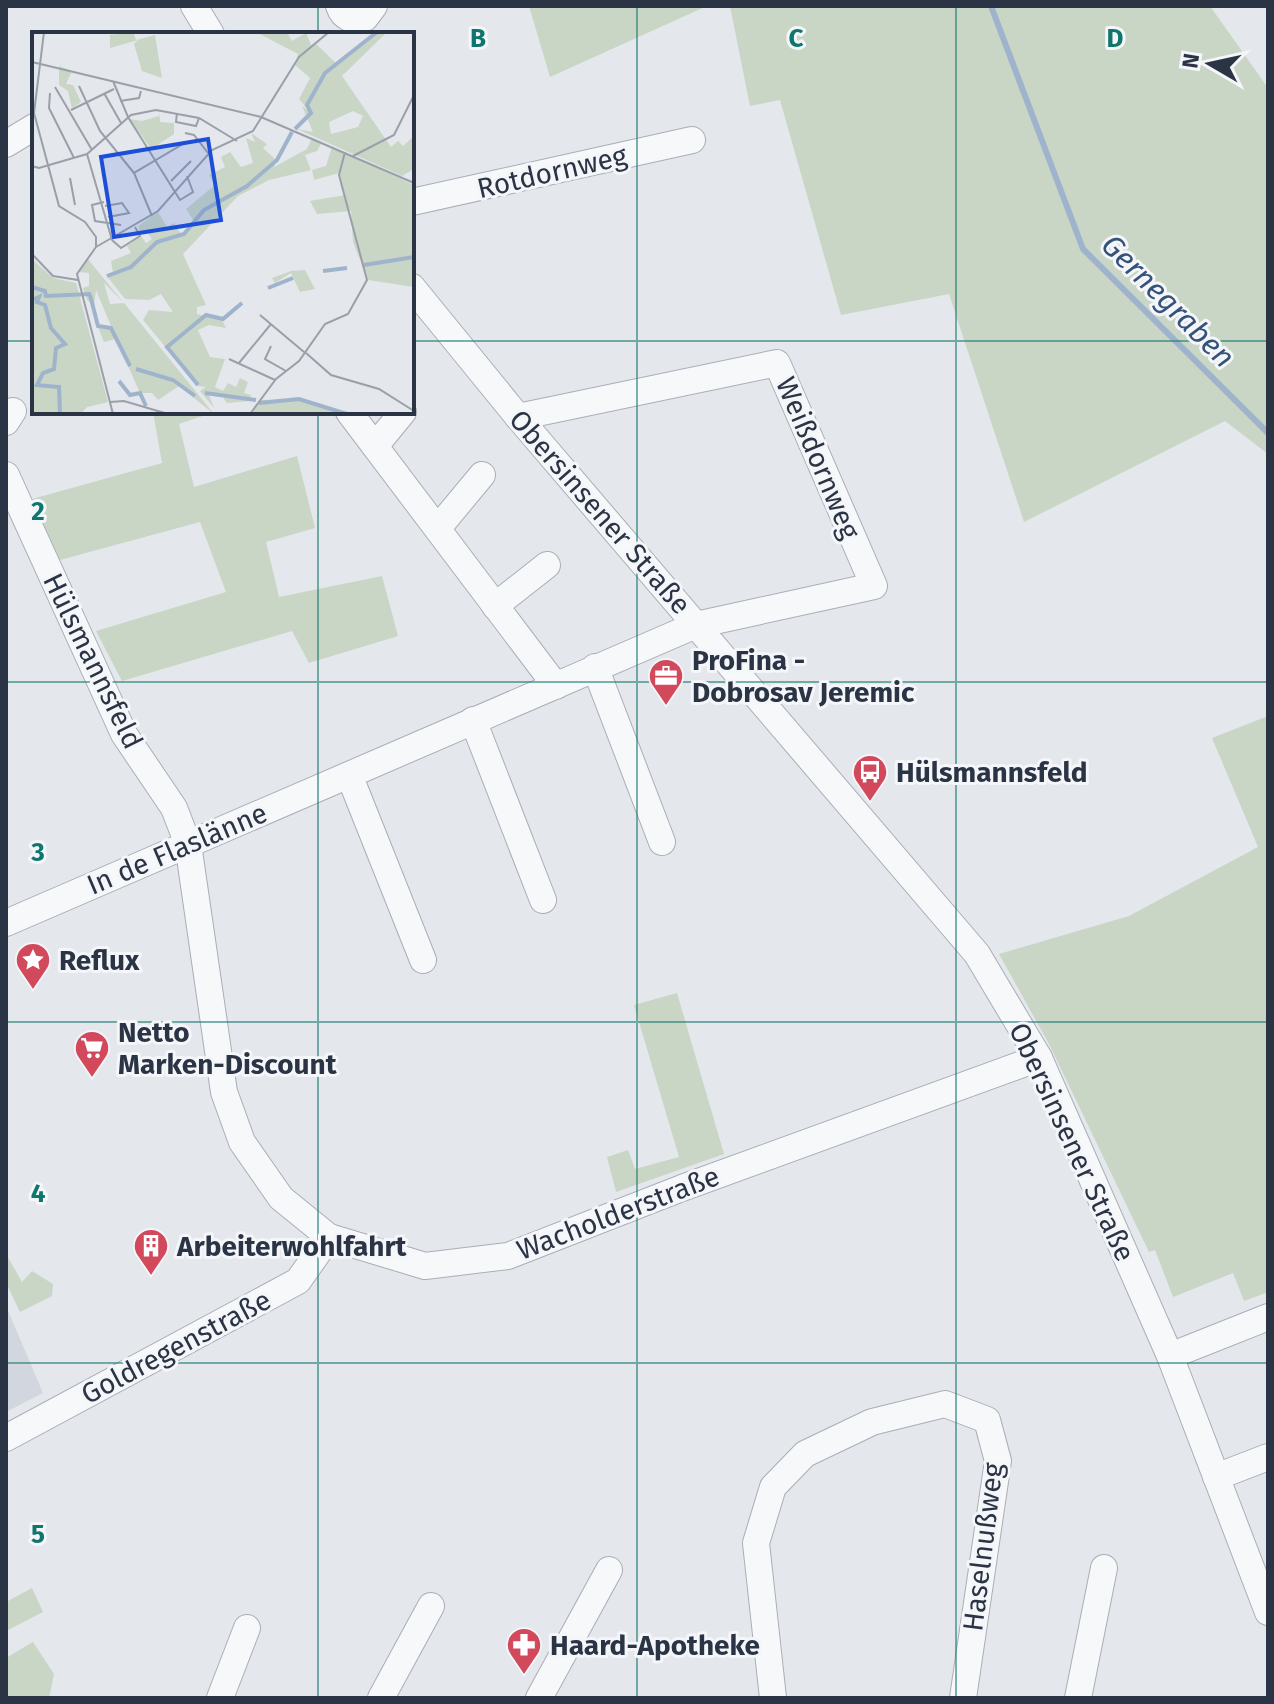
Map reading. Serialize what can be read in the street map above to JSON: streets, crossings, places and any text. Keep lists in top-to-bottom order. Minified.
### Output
{"streets":{"street":["Rotdornweg","Weißdornweg","Obersinsener Straße","Hülsmannsfeld","In de Flaslänne","Wacholderstraße","Goldregenstraße","Haselnußweg"]},"crossings":[["Weißdornweg","Obersinsener Straße"],["Weißdornweg","In de Flaslänne"],["Obersinsener Straße","In de Flaslänne"],["Obersinsener Straße","Wacholderstraße"],["Hülsmannsfeld","In de Flaslänne"],["Hülsmannsfeld","Wacholderstraße"],["In de Flaslänne","Wacholderstraße"],["Wacholderstraße","Goldregenstraße"]],"water":["Gernegraben"],"places":{"office":["ProFina - Dobrosav Jeremic"],"bus stop":["Hülsmannsfeld"],"place":["Reflux"],"supermarket":["Netto Marken-Discount"],"building":["Arbeiterwohlfahrt"],"pharmacy":["Haard-Apotheke"]},"north":"left","grid":{"columns":["B","C","D"],"rows":["2","3","4","5"]}}
